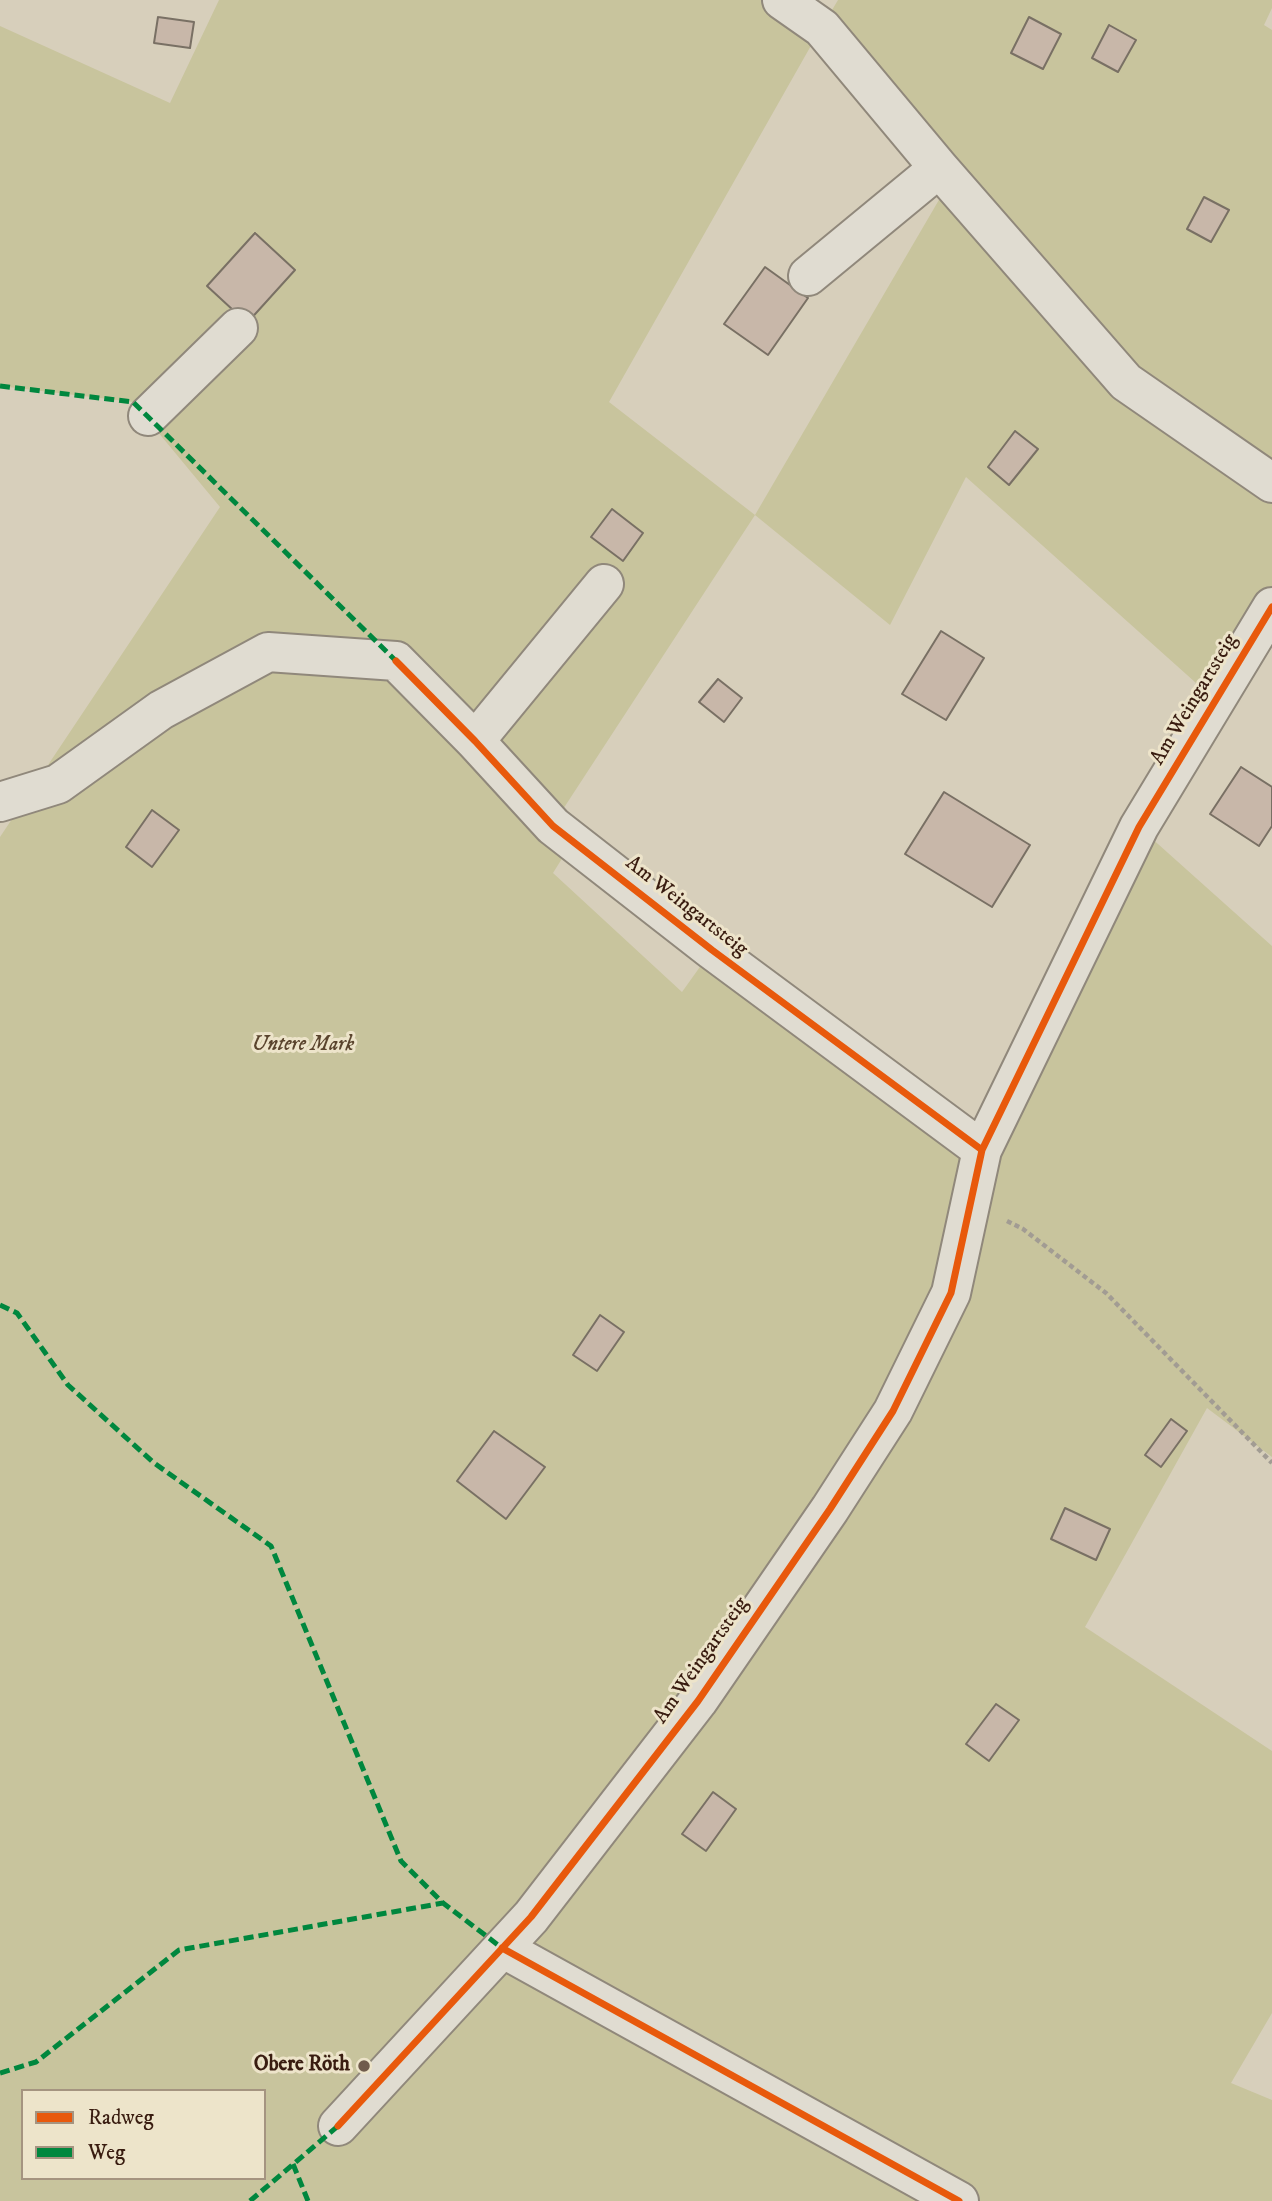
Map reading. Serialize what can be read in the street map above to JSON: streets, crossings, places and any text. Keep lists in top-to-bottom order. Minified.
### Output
{"streets":{"street":["Am Weingartsteig"]},"parks":["Untere Mark"],"places":["Obere Röth"],"legend":["Radweg","Weg"]}
